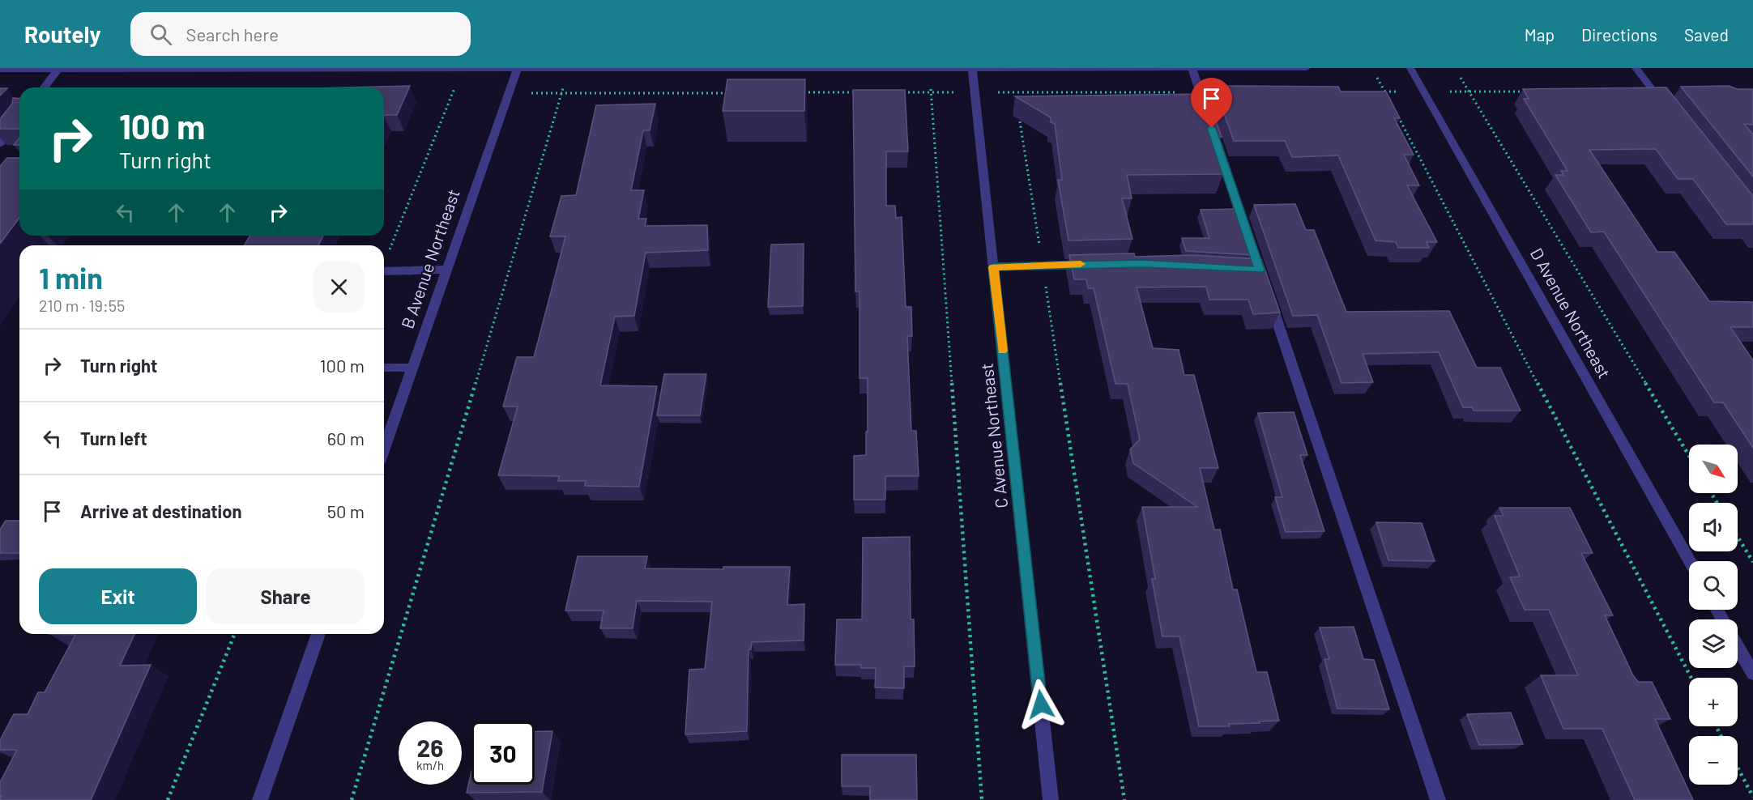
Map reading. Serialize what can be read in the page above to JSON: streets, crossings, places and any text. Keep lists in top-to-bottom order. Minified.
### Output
{"streets":{"street":["B Avenue Northeast","D Avenue Northeast","C Avenue Northeast"]},"north":"bottom right","page":{"header":"Routely","search":"Search here","nav":["Map","Directions","Saved"],"turn":["100 m","Turn right"],"heading":["1 min","210 m · 19:55"],"list":[{"name":"Turn right","value":"100 m"},{"name":"Turn left","value":"60 m"},{"name":"Arrive at destination","value":"50 m"}],"map_buttons":["+","−"],"buttons":["Exit","Share"],"speed":"26 km/h","limit":"30"}}
